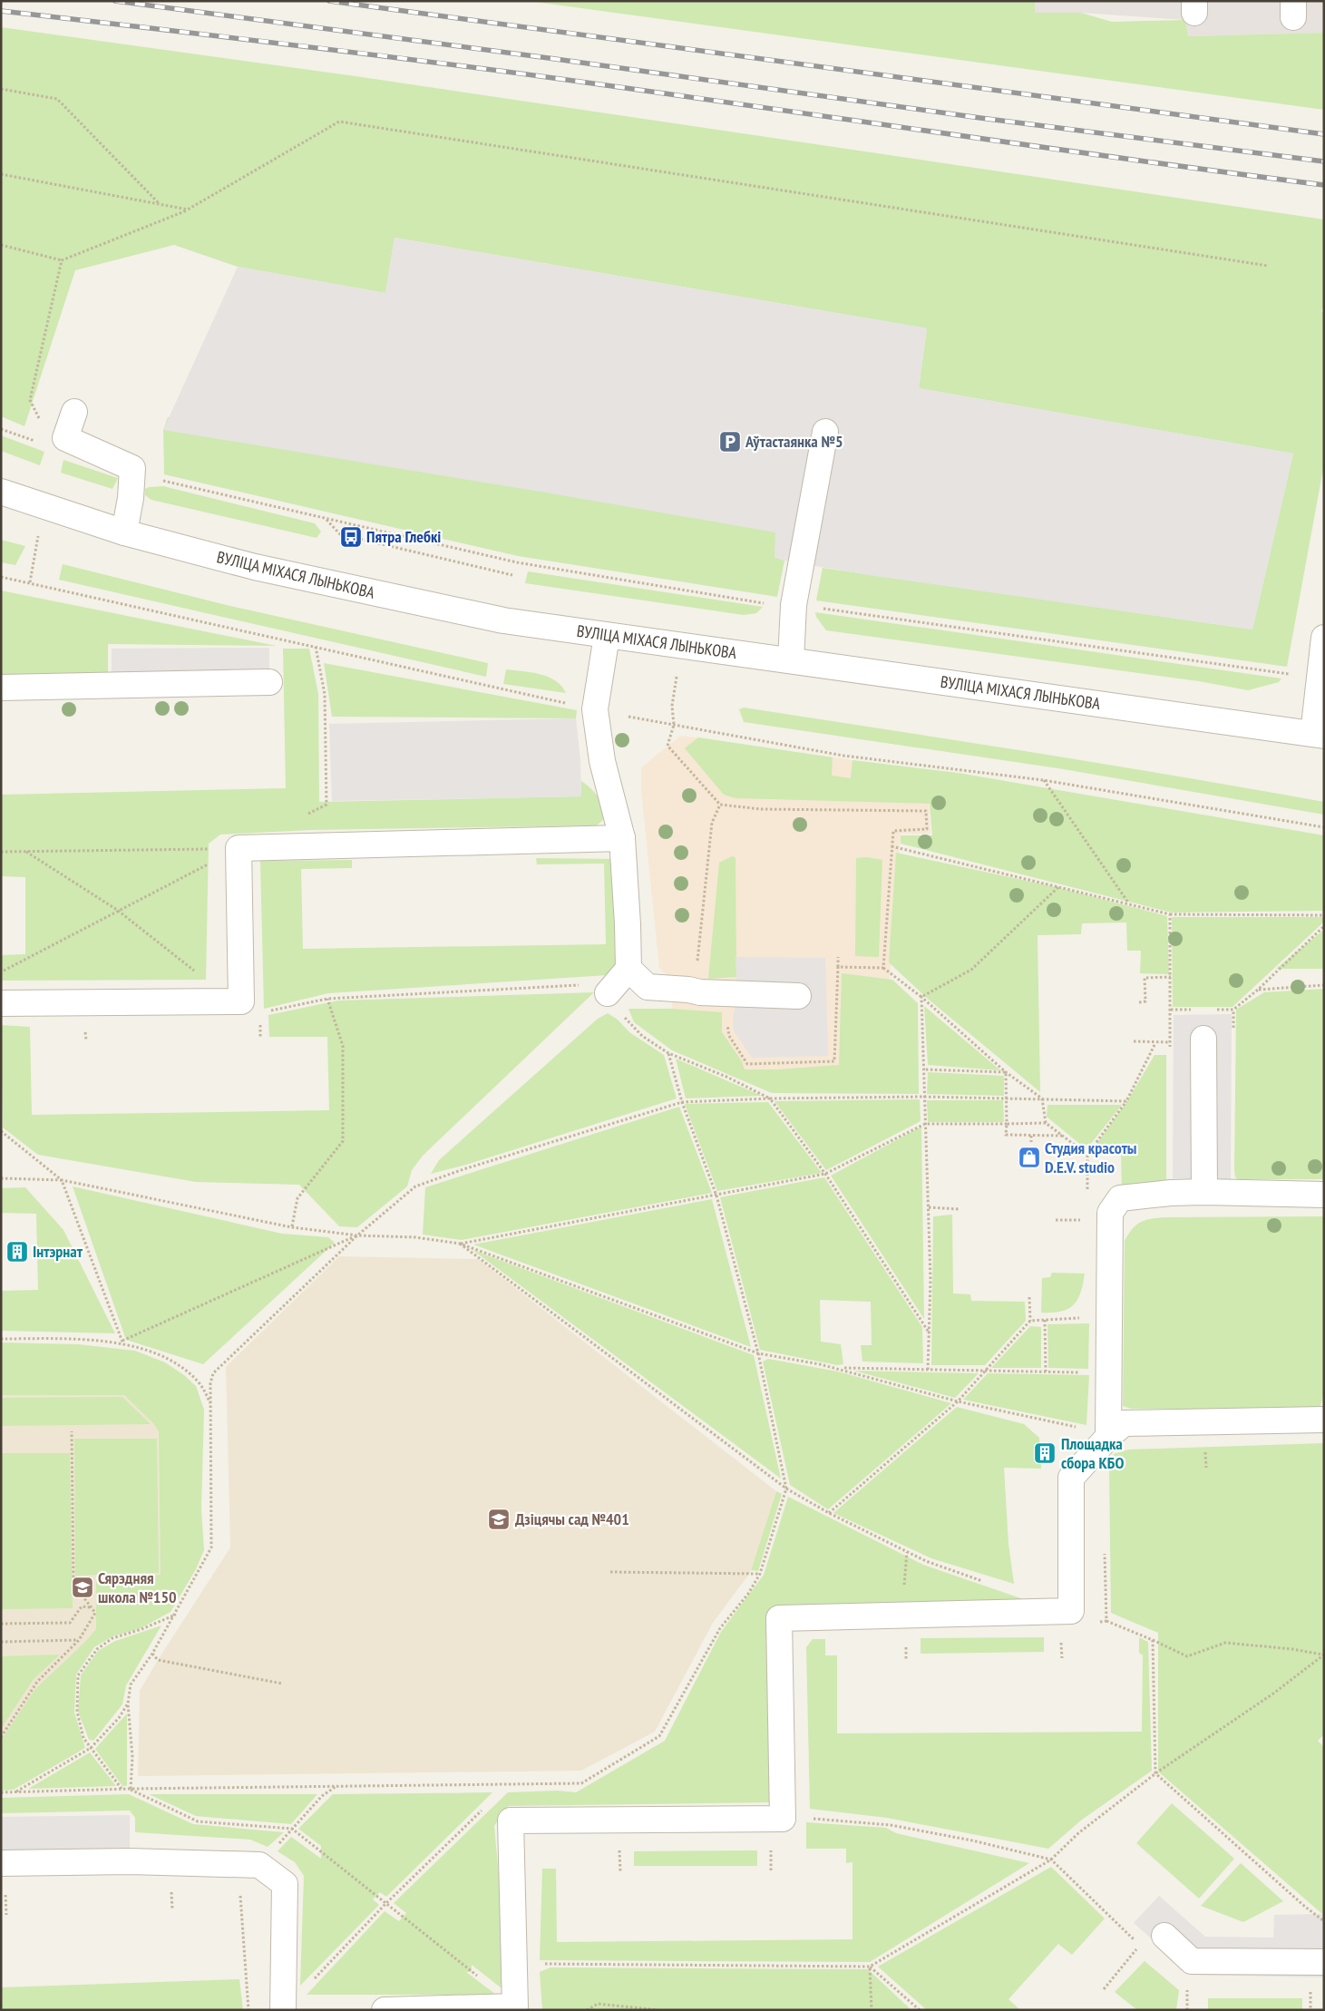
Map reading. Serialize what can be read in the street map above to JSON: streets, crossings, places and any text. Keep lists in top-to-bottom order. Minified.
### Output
{"streets":{"street":["ВУЛІЦА МІХАСЯ ЛЫНЬКОВА"]},"places":{"parking":["Аўтастаянка №5"],"bus stop":["Пятра Глебкі"],"shop":["Студия красоты D.E.V. studio"],"building":["Інтэрнат","Площадка сбора КБО"],"school or university":["Дзіцячы сад №401","Сярэдняя школа №150"]}}
